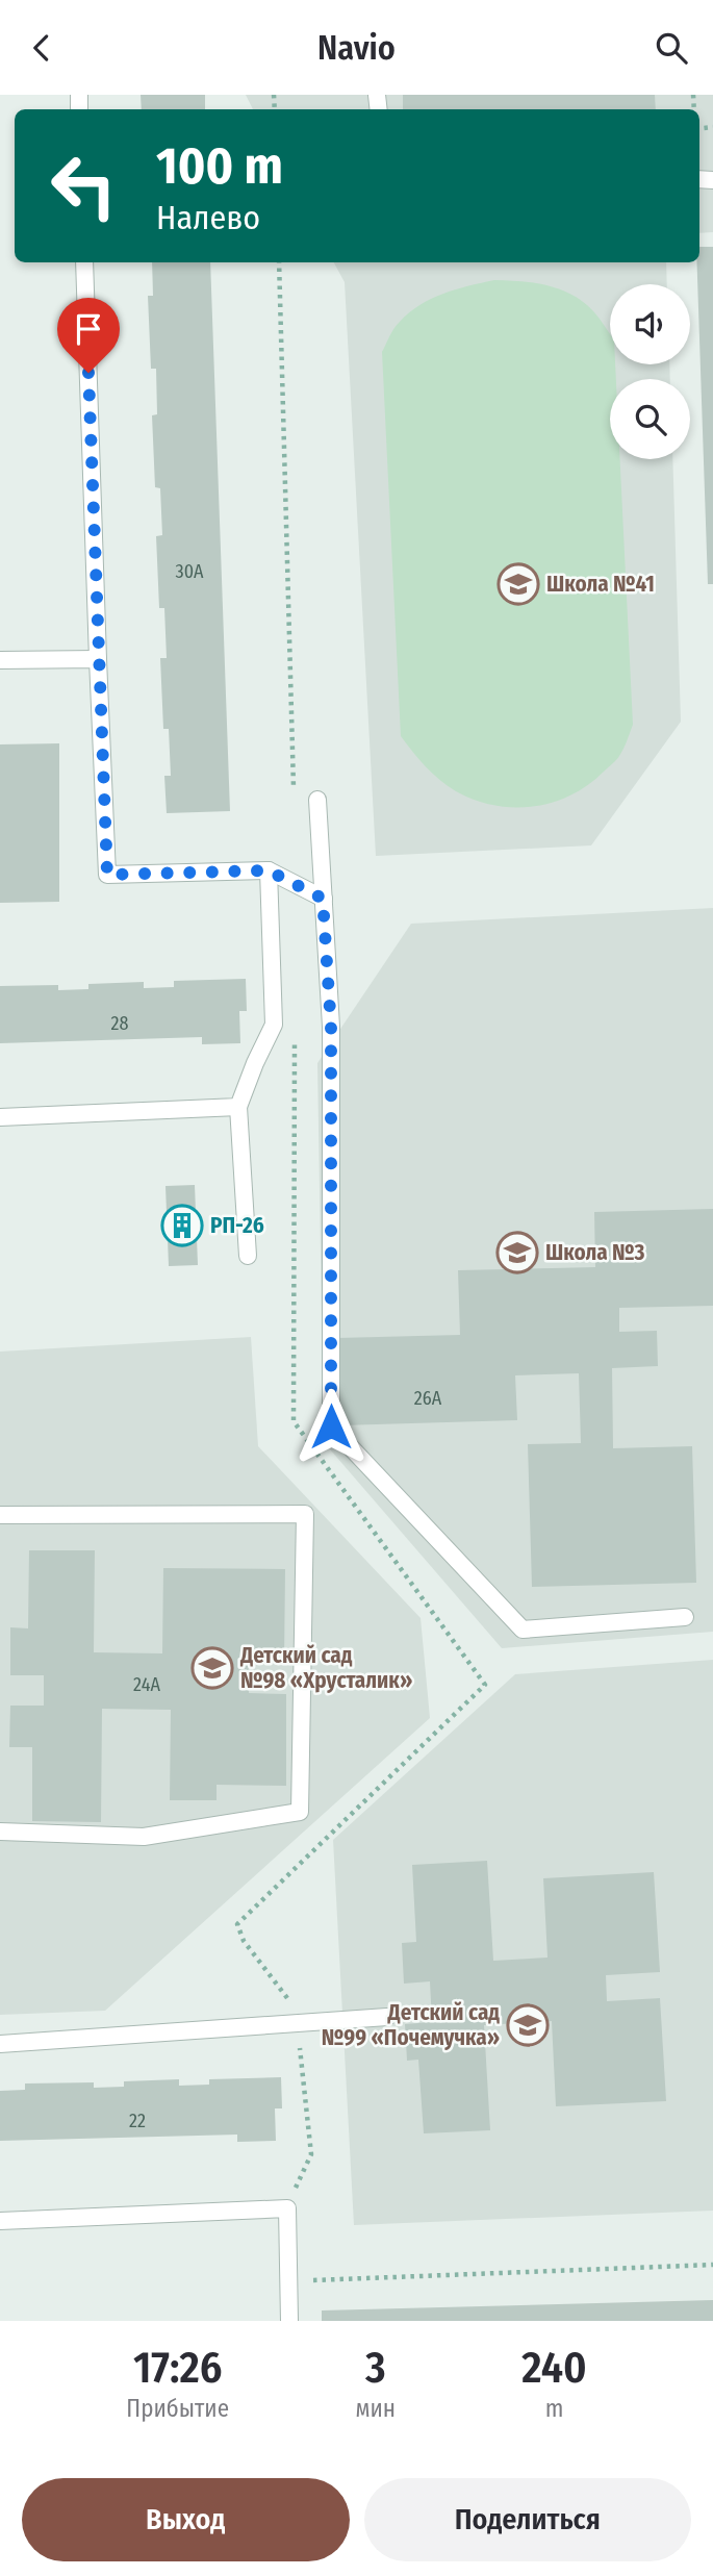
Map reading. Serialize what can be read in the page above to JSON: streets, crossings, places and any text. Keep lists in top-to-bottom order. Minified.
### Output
{"places":{"school or university":["Школа №41","Школа №3","Детский сад №98 «Хрусталик»","Детский сад №99 «Почемучка»"],"building":["РП-26"]},"house_numbers":["30А","28","26А","24А","22"],"page":{"header":"Navio","turn":["100 m","Налево"],"eta":["17:26","Прибытие","3","мин","240","m"],"buttons":["Выход","Поделиться"]}}
